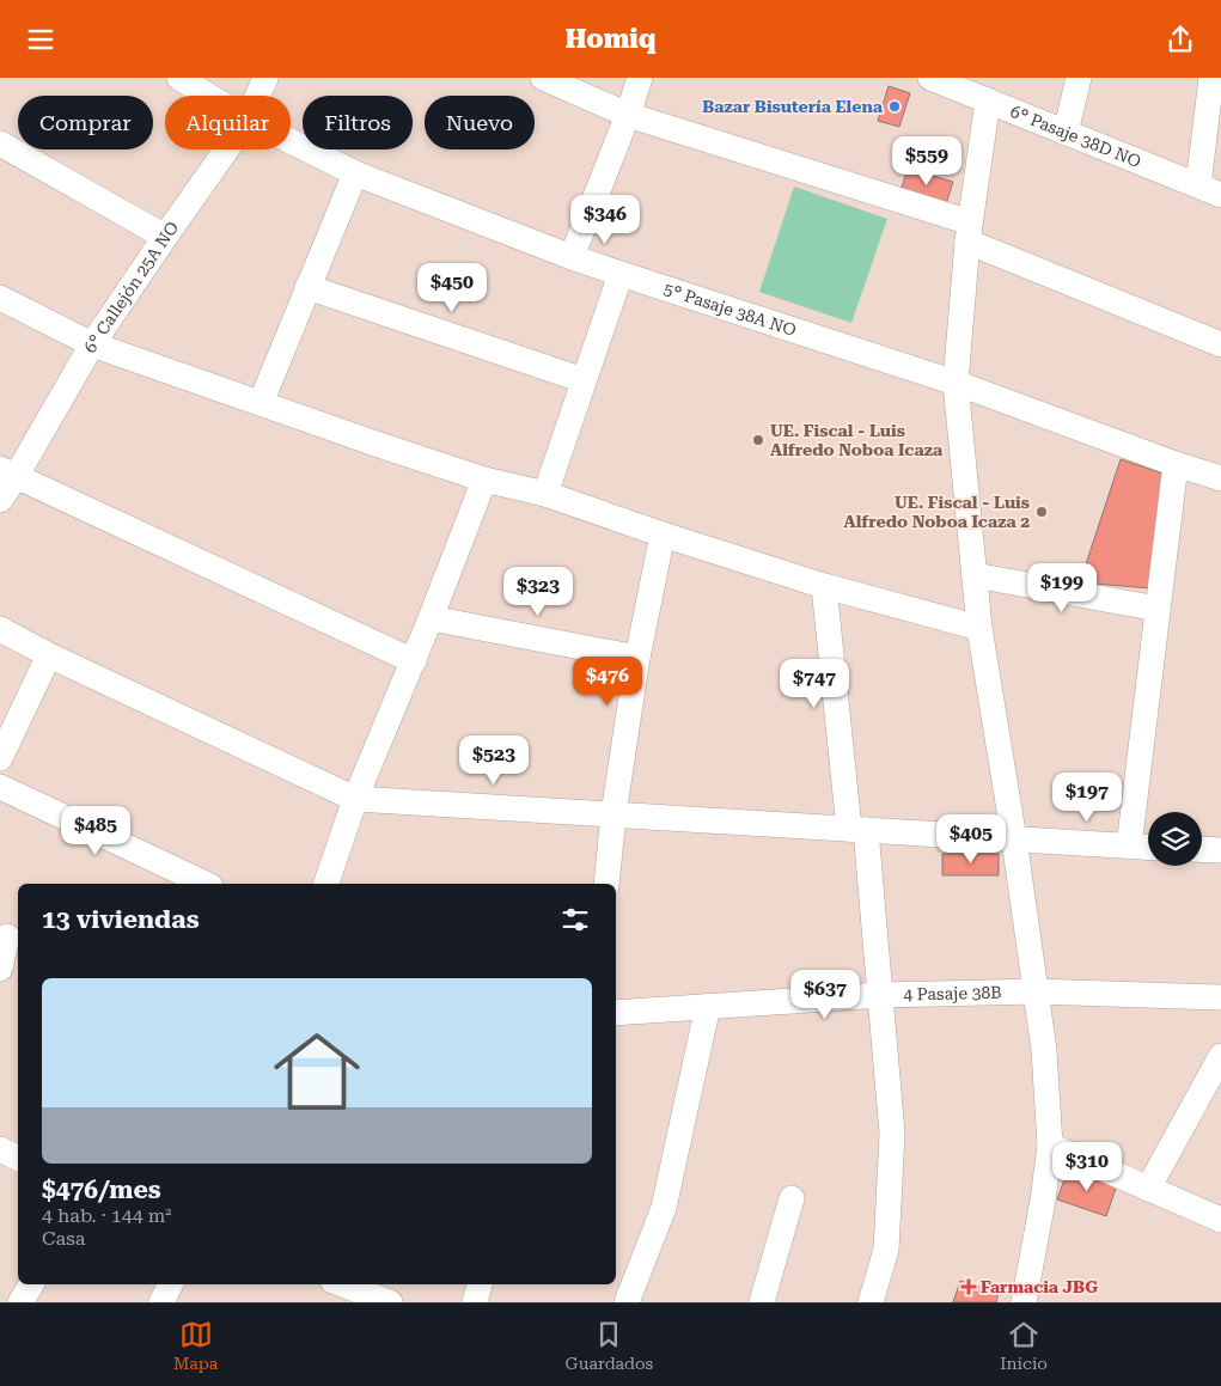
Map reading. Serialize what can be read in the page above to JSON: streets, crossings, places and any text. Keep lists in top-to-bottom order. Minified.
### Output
{"streets":{"street":["6° Pasaje 38D NO","6° Callejón 25A NO","5° Pasaje 38A NO","4 Pasaje 38B"]},"places":{"other":["Bazar Bisutería Elena","UE. Fiscal - Luis Alfredo Noboa Icaza","UE. Fiscal - Luis Alfredo Noboa Icaza 2"],"health":["Farmacia JBG"]},"page":{"header":"Homiq","chip":["Comprar","Alquilar","Filtros","Nuevo"],"price":["$559","$346","$450","$199","$323","$476","$747","$523","$197","$485","$405","$637","$310"],"heading":"13 viviendas","list":[{"name":"$476/mes","note":"4 hab. · 144 m² · Casa"}],"tabs":["Mapa","Guardados","Inicio"]}}
